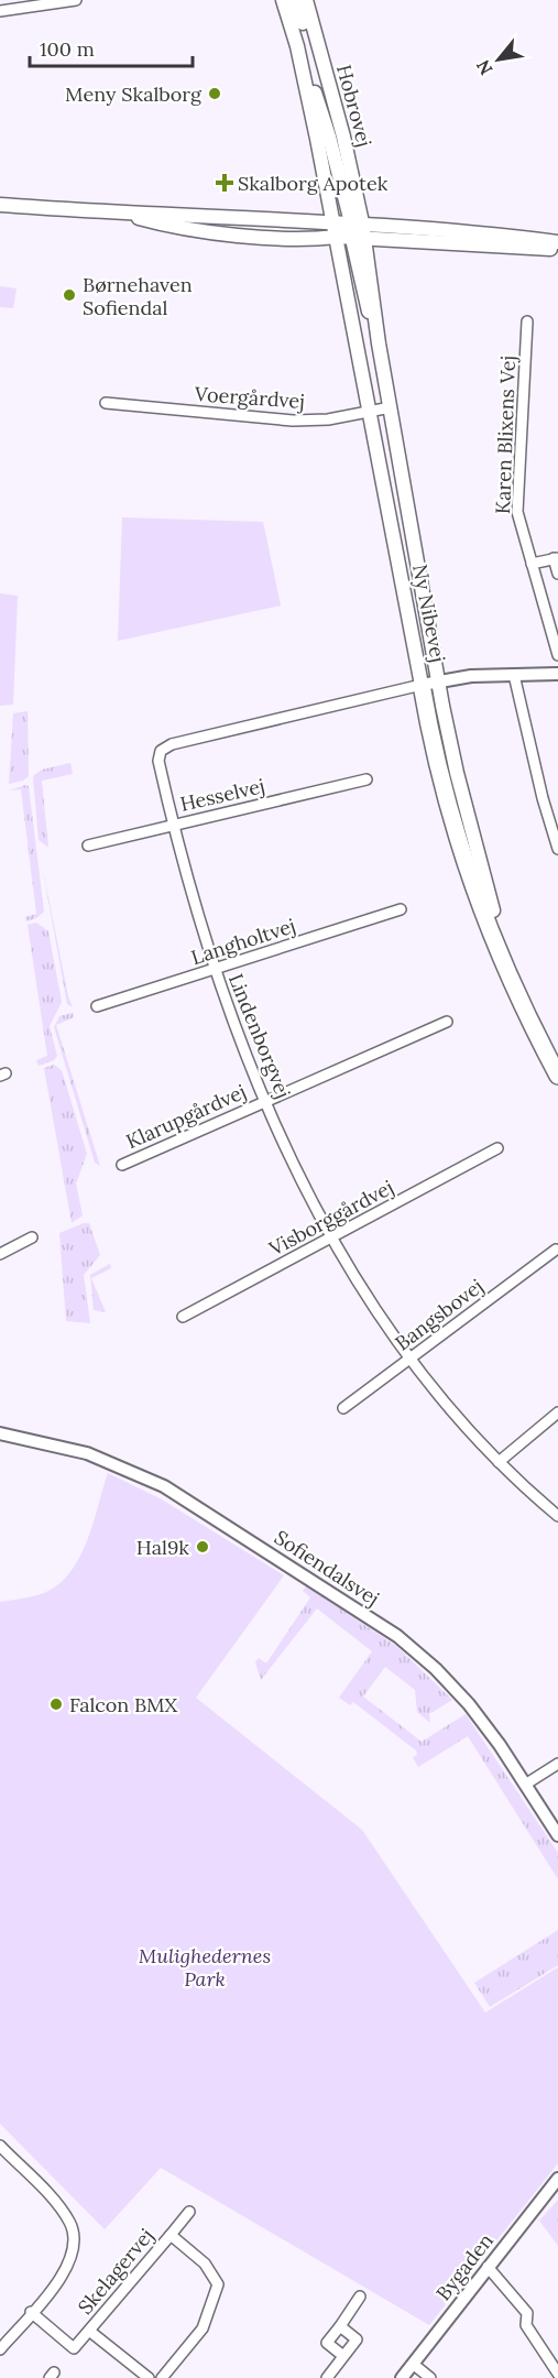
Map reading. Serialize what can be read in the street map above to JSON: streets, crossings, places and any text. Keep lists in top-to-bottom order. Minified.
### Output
{"streets":{"highway":["Ny Nibevej"],"main road":["Hobrovej"],"street":["Voergårdvej","Karen Blixens Vej","Hesselvej","Langholtvej","Lindenborgvej","Klarupgårdvej","Visborggårdvej","Bangsbovej","Sofiendalsvej","Bygaden","Skelagervej"]},"crossings":[["Hobrovej","Ny Nibevej"],["Voergårdvej","Ny Nibevej"],["Ny Nibevej","Lindenborgvej"],["Hesselvej","Lindenborgvej"],["Langholtvej","Lindenborgvej"],["Lindenborgvej","Klarupgårdvej"],["Lindenborgvej","Visborggårdvej"],["Lindenborgvej","Bangsbovej"]],"parks":["Mulighedernes Park"],"places":{"other":["Meny Skalborg","Børnehaven Sofiendal","Hal9k","Falcon BMX"],"health":["Skalborg Apotek"]},"scale_bar":"100 m","north":"bottom left"}
